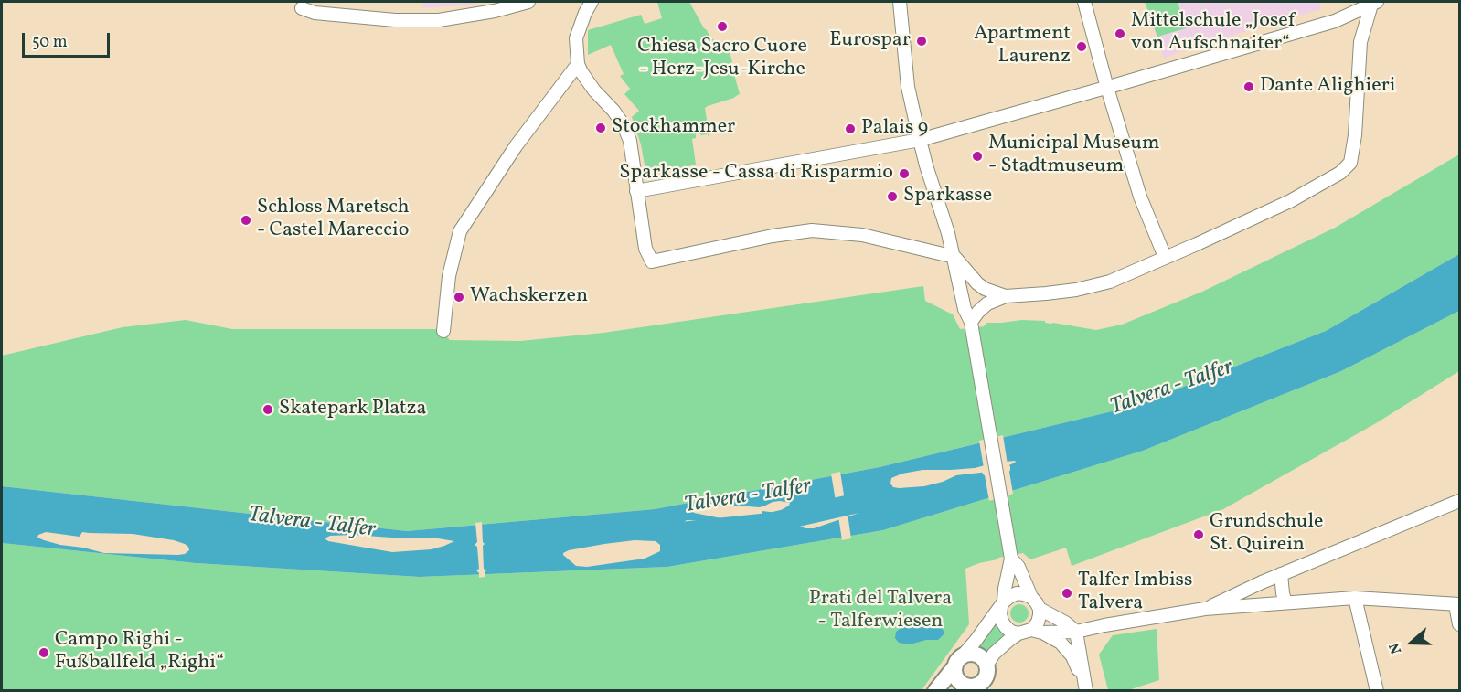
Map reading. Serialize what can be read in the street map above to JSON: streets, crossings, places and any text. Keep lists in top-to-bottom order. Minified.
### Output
{"water":["Talvera - Talfer"],"parks":["Prati del Talvera - Talferwiesen"],"places":["Chiesa Sacro Cuore - Herz-Jesu-Kirche","Mittelschule „Josef von Aufschnaiter“","Eurospar","Apartment Laurenz","Dante Alighieri","Stockhammer","Palais 9","Municipal Museum - Stadtmuseum","Sparkasse - Cassa di Risparmio","Sparkasse","Schloss Maretsch - Castel Mareccio","Wachskerzen","Skatepark Platza","Grundschule St. Quirein","Talfer Imbiss Talvera","Campo Righi - Fußballfeld „Righi“"],"scale_bar":"50 m","north":"left"}
